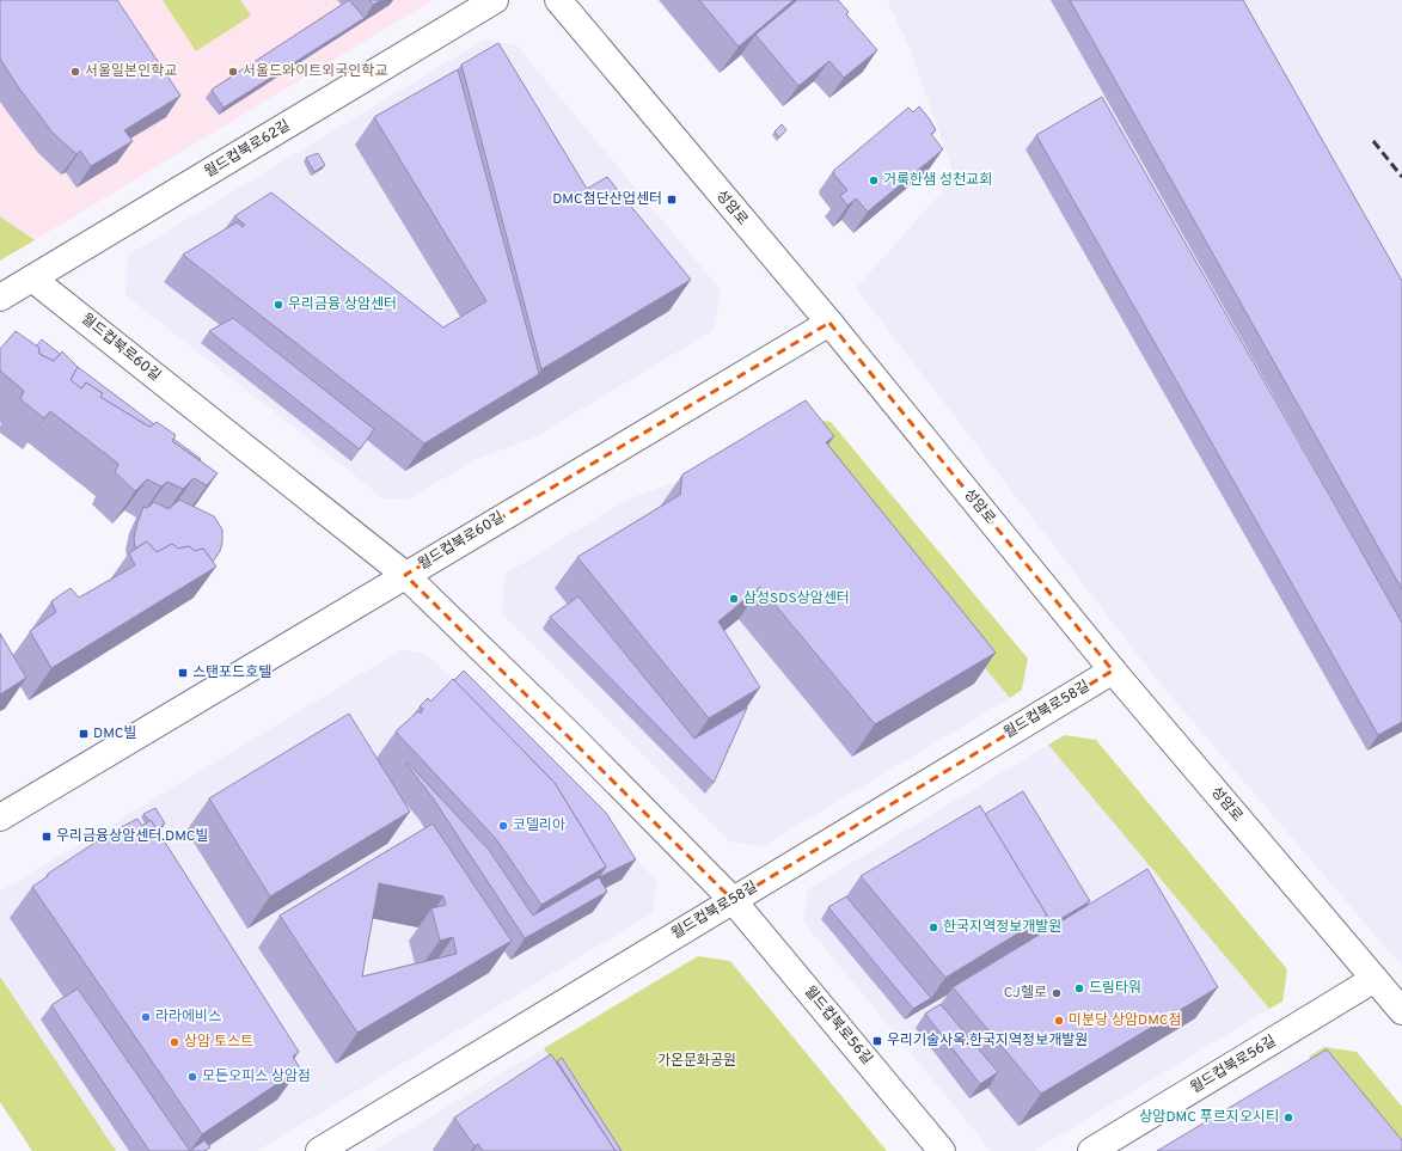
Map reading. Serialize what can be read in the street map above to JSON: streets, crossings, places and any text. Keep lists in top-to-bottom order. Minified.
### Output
{"streets":{"street":["월드컵북로62길","성암로","월드컵북로60길","월드컵북로58길","월드컵북로56길"]},"crossings":[["월드컵북로62길","월드컵북로60길"],["성암로","월드컵북로60길"],["성암로","월드컵북로58길"],["성암로","월드컵북로56길"],["월드컵북로60길","월드컵북로56길"],["월드컵북로58길","월드컵북로56길"]],"parks":["가온문화공원"],"places":{"other":["서울일본인학교","서울드와이트외국인학교","거룩한샘 성천교회","우리금융 상암센터","삼성SDS상암센터","코델리아","한국지역정보개발원","드림타워","CJ헬로","라라에비스","미분당 상암DMC점","상암 토스트","모든오피스 상암점","상암DMC 푸르지오시티"],"transit":["DMC첨단산업센터","스탠포드호텔","DMC빌","우리금융상암센터.DMC빌","우리기술사옥.한국지역정보개발원"]}}
